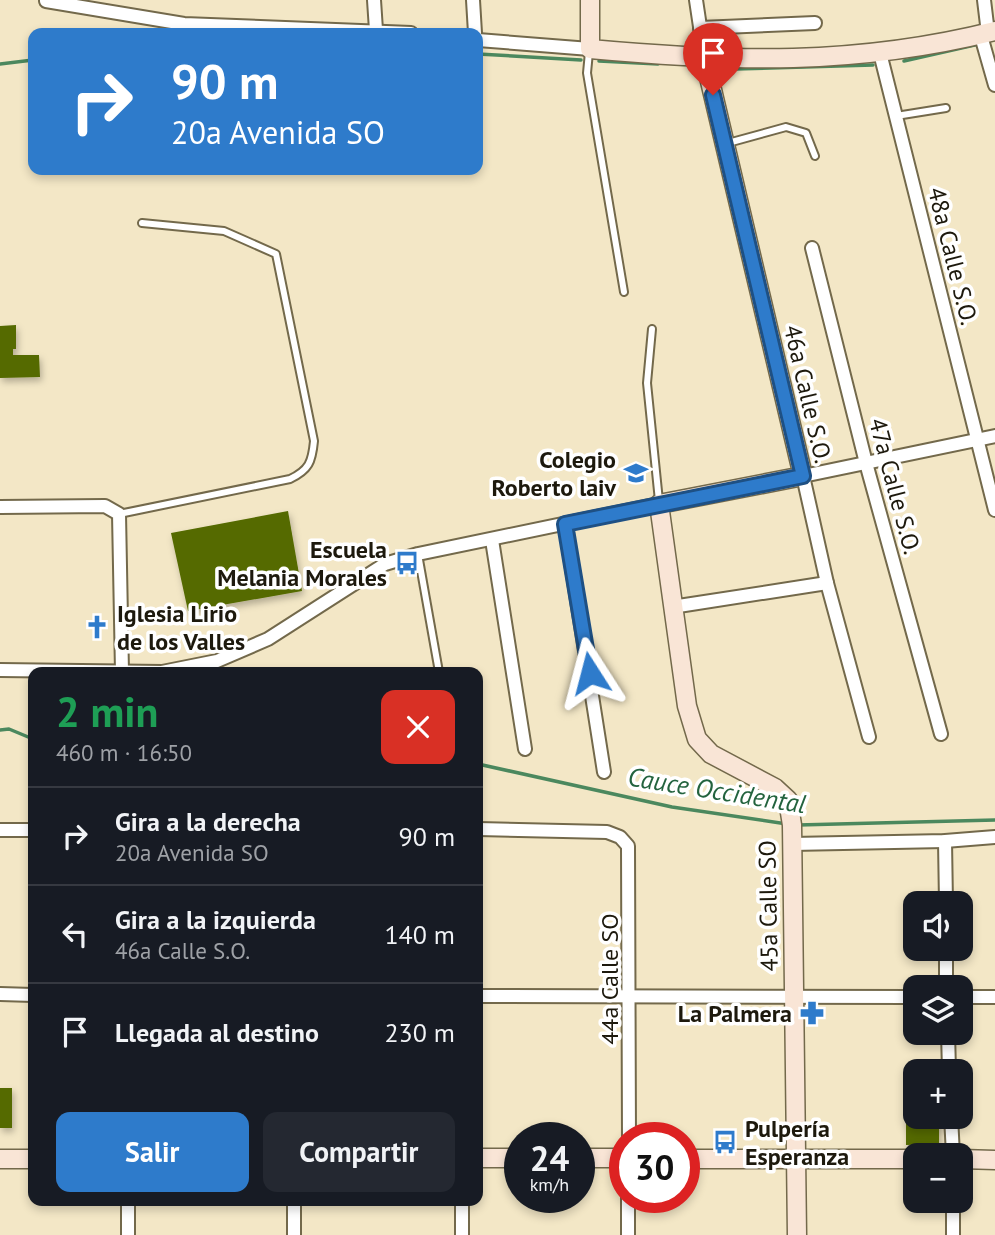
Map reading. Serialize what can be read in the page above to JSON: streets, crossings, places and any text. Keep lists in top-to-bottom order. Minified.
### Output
{"streets":{"street":["48a Calle S.O.","46a Calle S.O.","47a Calle S.O.","45a Calle SO","44a Calle SO"]},"water":["Cauce Occidental"],"places":{"school or university":["Colegio Roberto laiv"],"bus stop":["Escuela Melania Morales","Pulpería Esperanza"],"church":["Iglesia Lirio de los Valles"],"pharmacy":["La Palmera"]},"page":{"turn":["90 m","20a Avenida SO"],"heading":["2 min","460 m · 16:50"],"list":[{"name":"Gira a la derecha","note":"20a Avenida SO","value":"90 m"},{"name":"Gira a la izquierda","note":"46a Calle S.O.","value":"140 m"},{"name":"Llegada al destino","value":"230 m"}],"map_buttons":["+","−"],"buttons":["Salir","Compartir"],"speed":"24 km/h","limit":"30"}}
